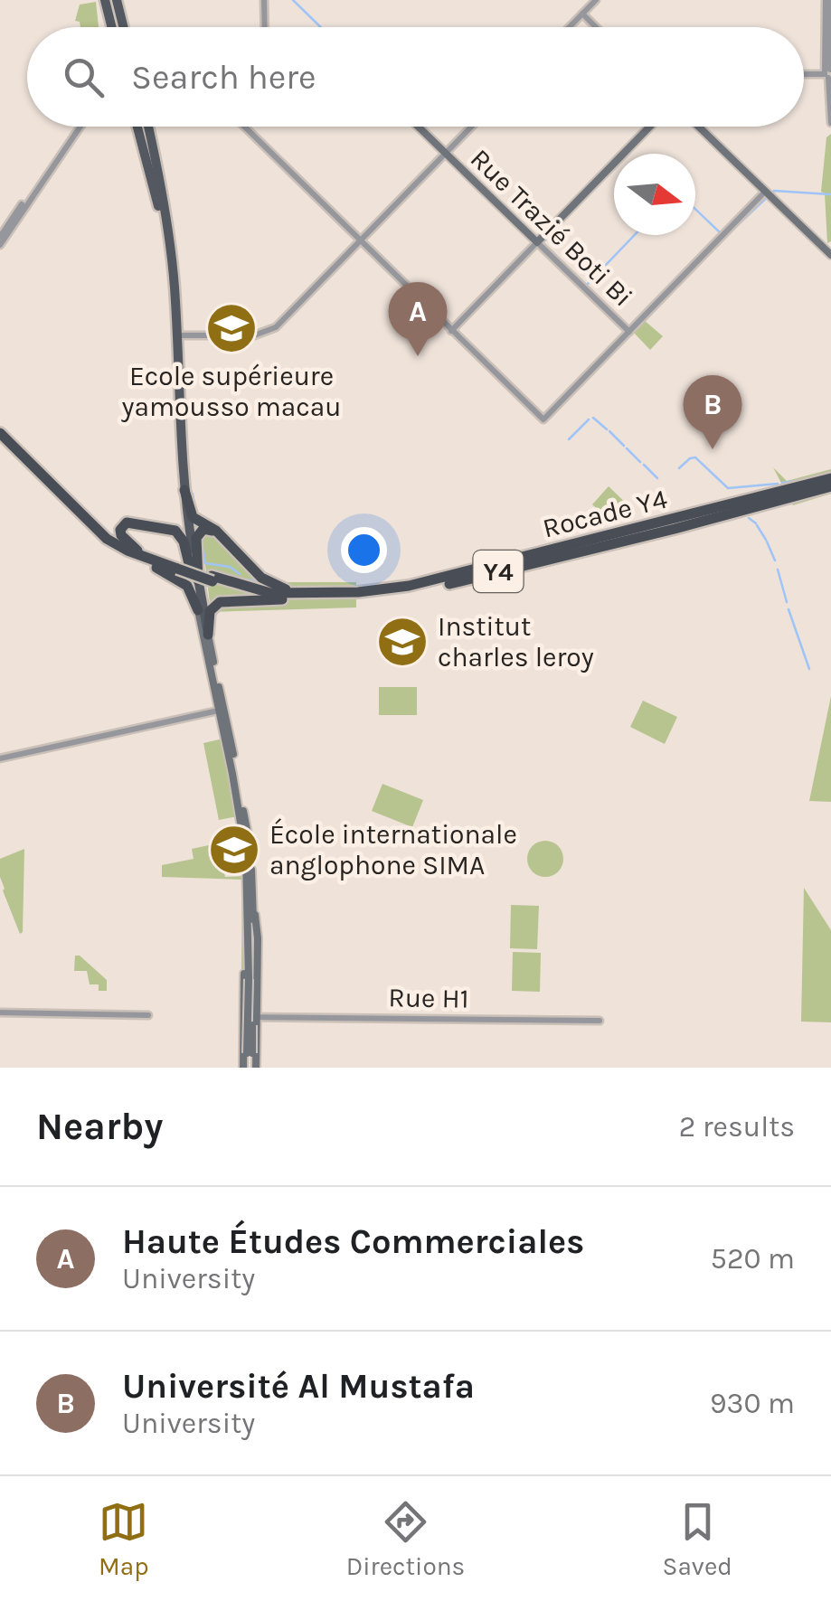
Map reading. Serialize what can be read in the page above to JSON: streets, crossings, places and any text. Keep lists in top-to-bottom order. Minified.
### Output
{"streets":{"highway":["Rocade Y4","Y4"],"main road":["Rue Trazié Boti Bi"],"street":["Rue H1"]},"crossings":[["Rocade Y4","Y4"]],"places":{"school or university":["Ecole supérieure yamousso macau","Institut charles leroy","École internationale anglophone SIMA"]},"north":"right","page":{"search":"Search here","pins":["A","B"],"heading":["Nearby","2 results"],"list":[{"mark":"A","name":"Haute Études Commerciales","note":"University","value":"520 m"},{"mark":"B","name":"Université Al Mustafa","note":"University","value":"930 m"}],"nav":["Map","Directions","Saved"]}}
